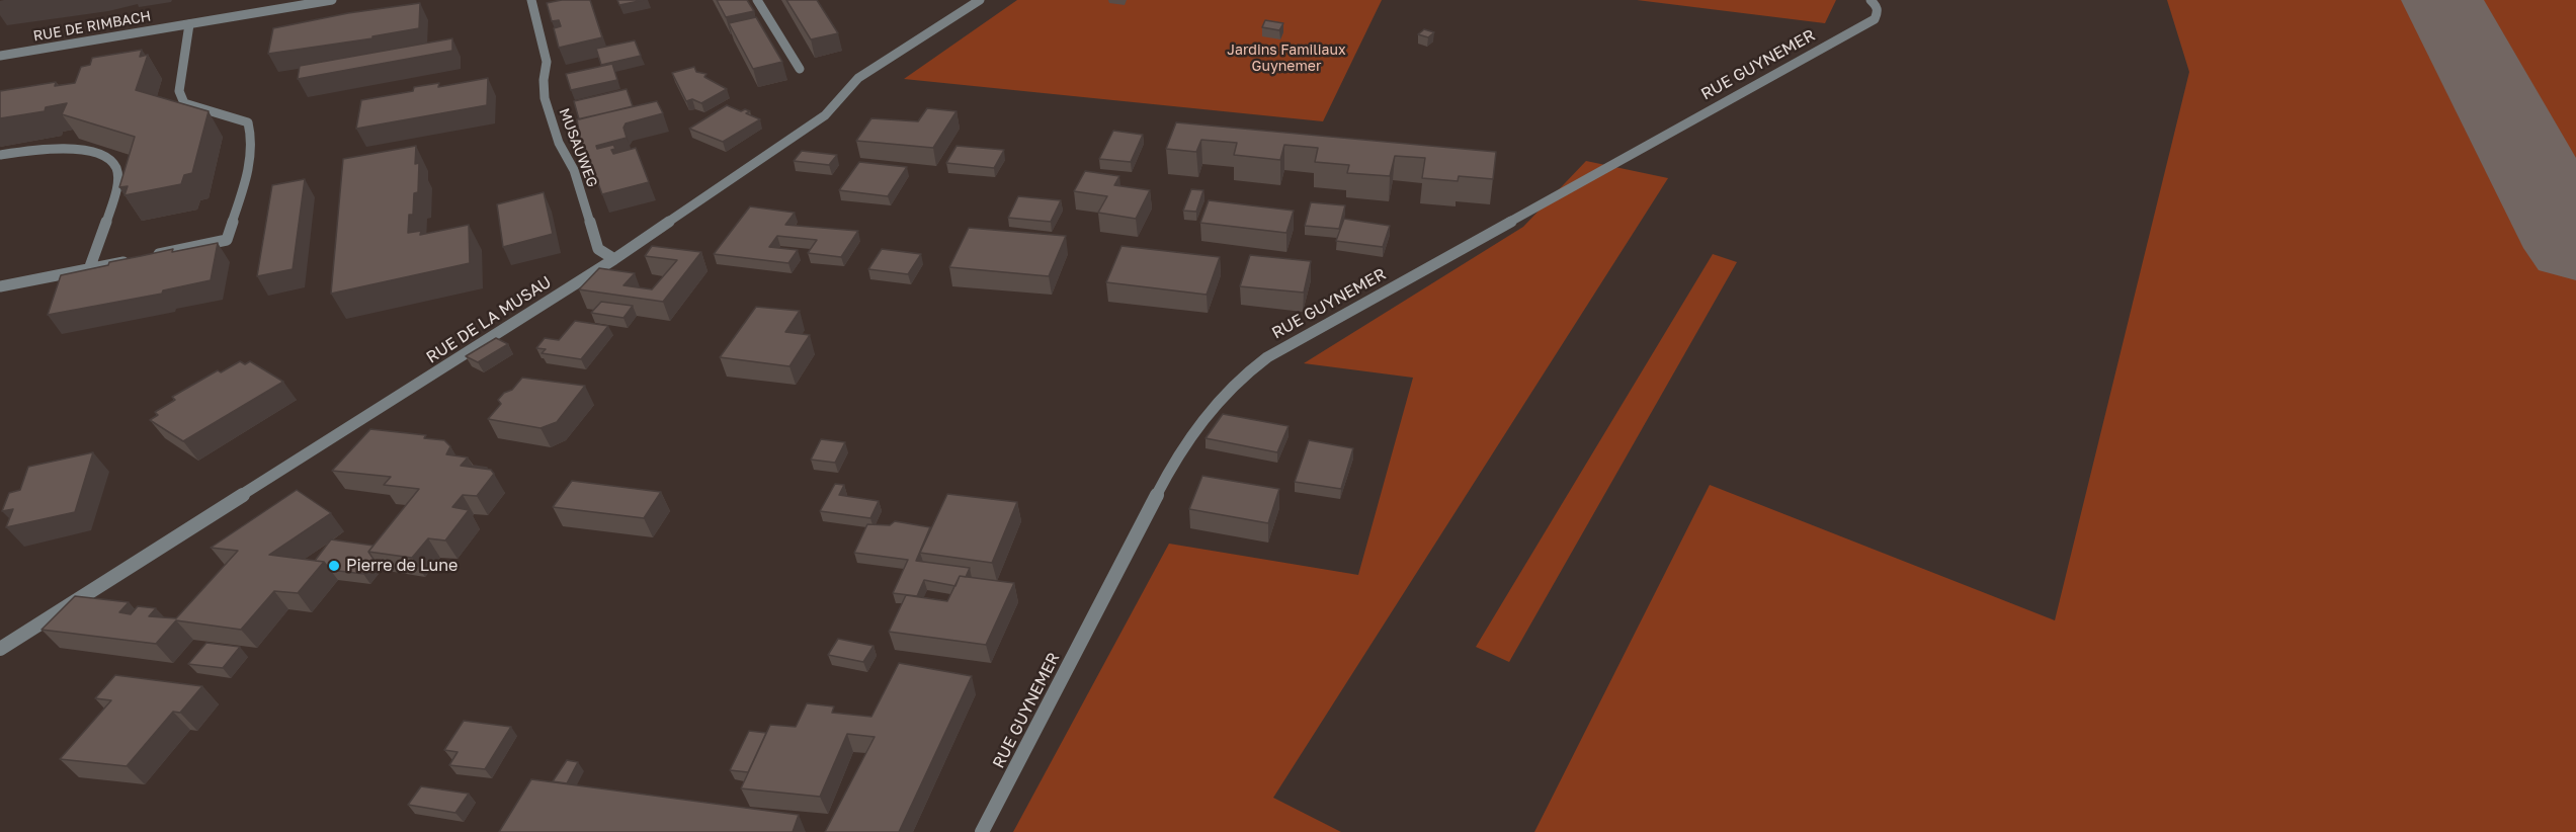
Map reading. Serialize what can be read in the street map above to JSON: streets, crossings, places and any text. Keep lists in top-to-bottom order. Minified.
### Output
{"streets":{"street":["RUE DE RIMBACH","RUE GUYNEMER","MUSAUWEG","RUE DE LA MUSAU"]},"crossings":[["MUSAUWEG","RUE DE LA MUSAU"]],"parks":["Jardins Familiaux Guynemer"],"places":["Pierre de Lune"]}
